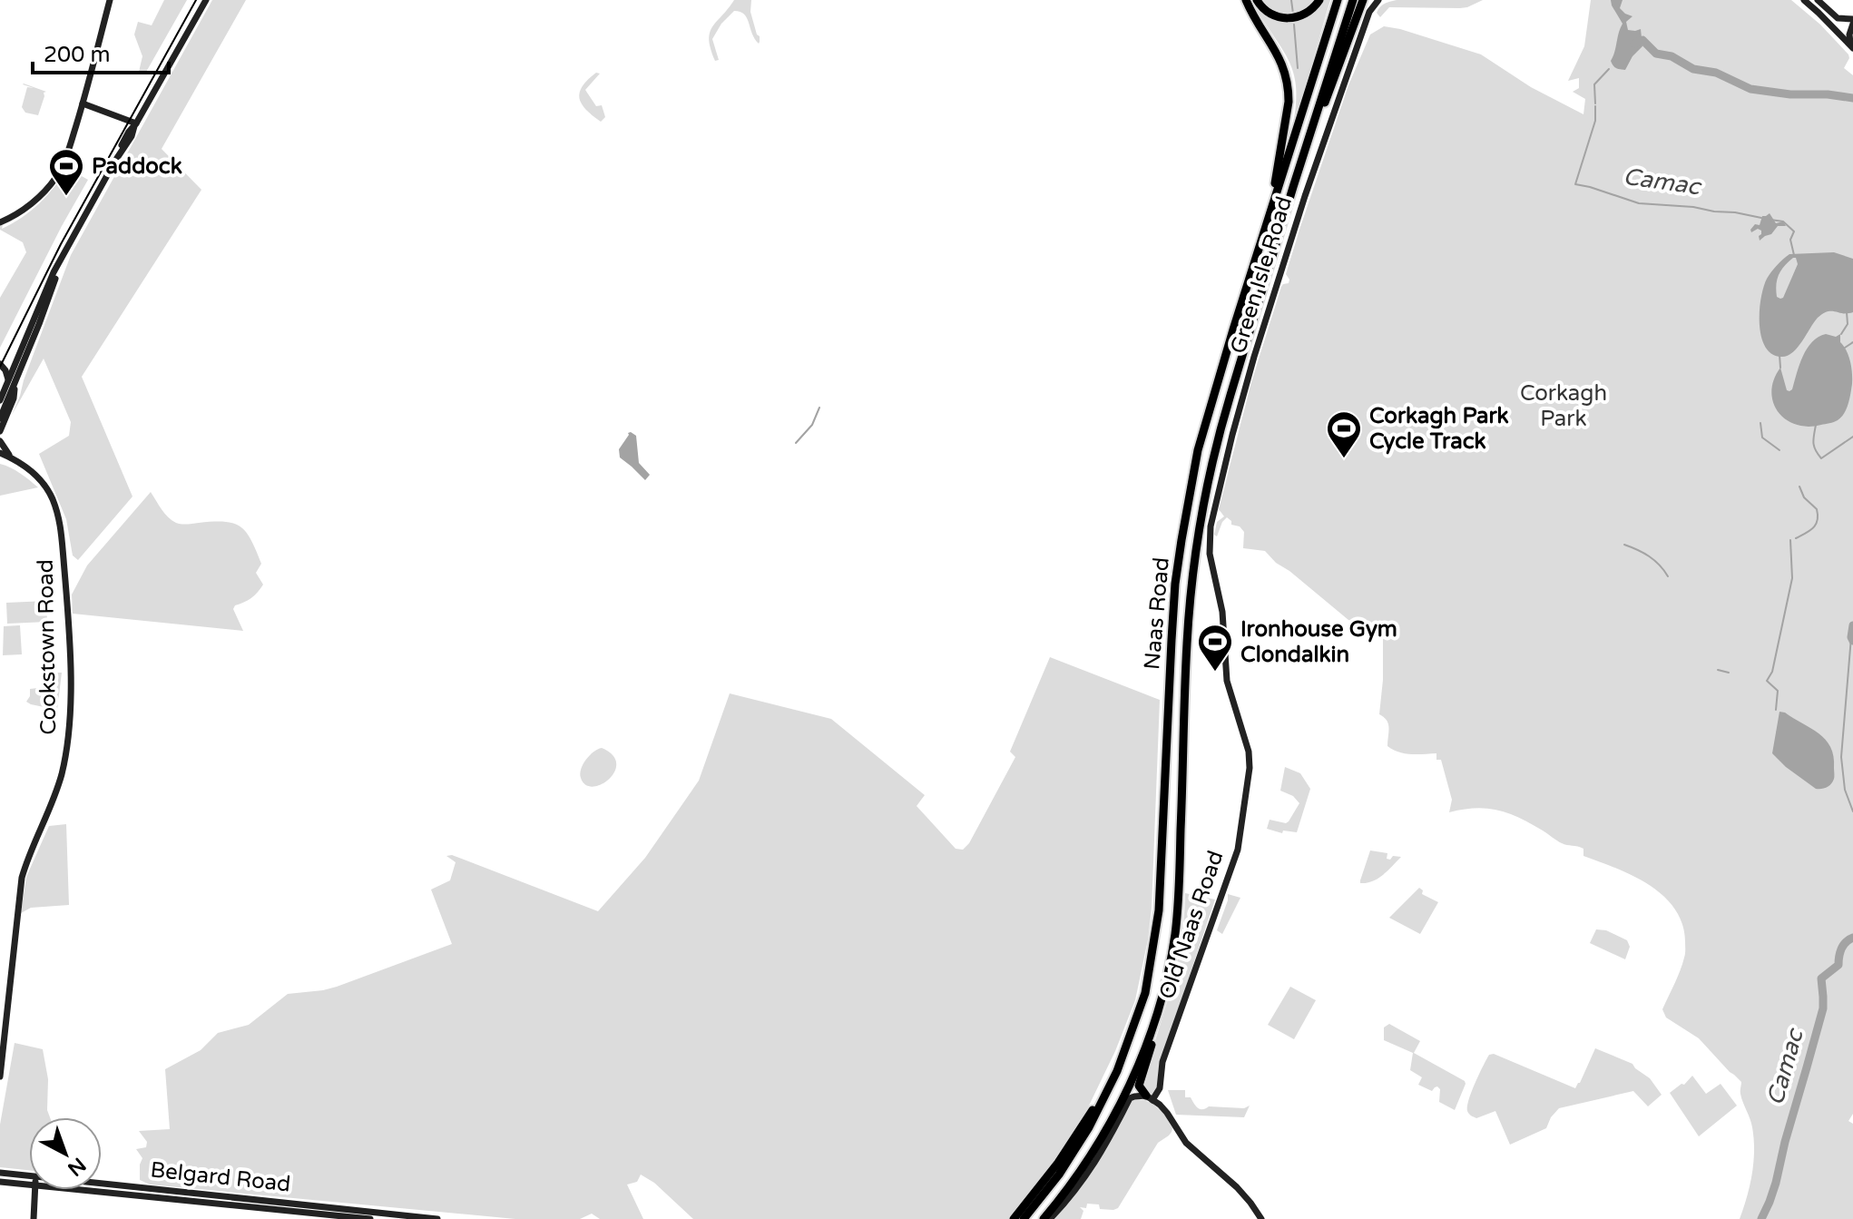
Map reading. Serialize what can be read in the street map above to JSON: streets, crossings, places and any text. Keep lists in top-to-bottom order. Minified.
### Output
{"streets":{"highway":["Naas Road"],"street":["Green Isle Road","Cookstown Road","Old Naas Road","Belgard Road"]},"crossings":[["Green Isle Road","Old Naas Road"]],"water":["Camac"],"parks":["Corkagh Park"],"places":{"sports":["Paddock","Corkagh Park Cycle Track","Ironhouse Gym Clondalkin"]},"scale_bar":"200 m","north":"bottom right"}
